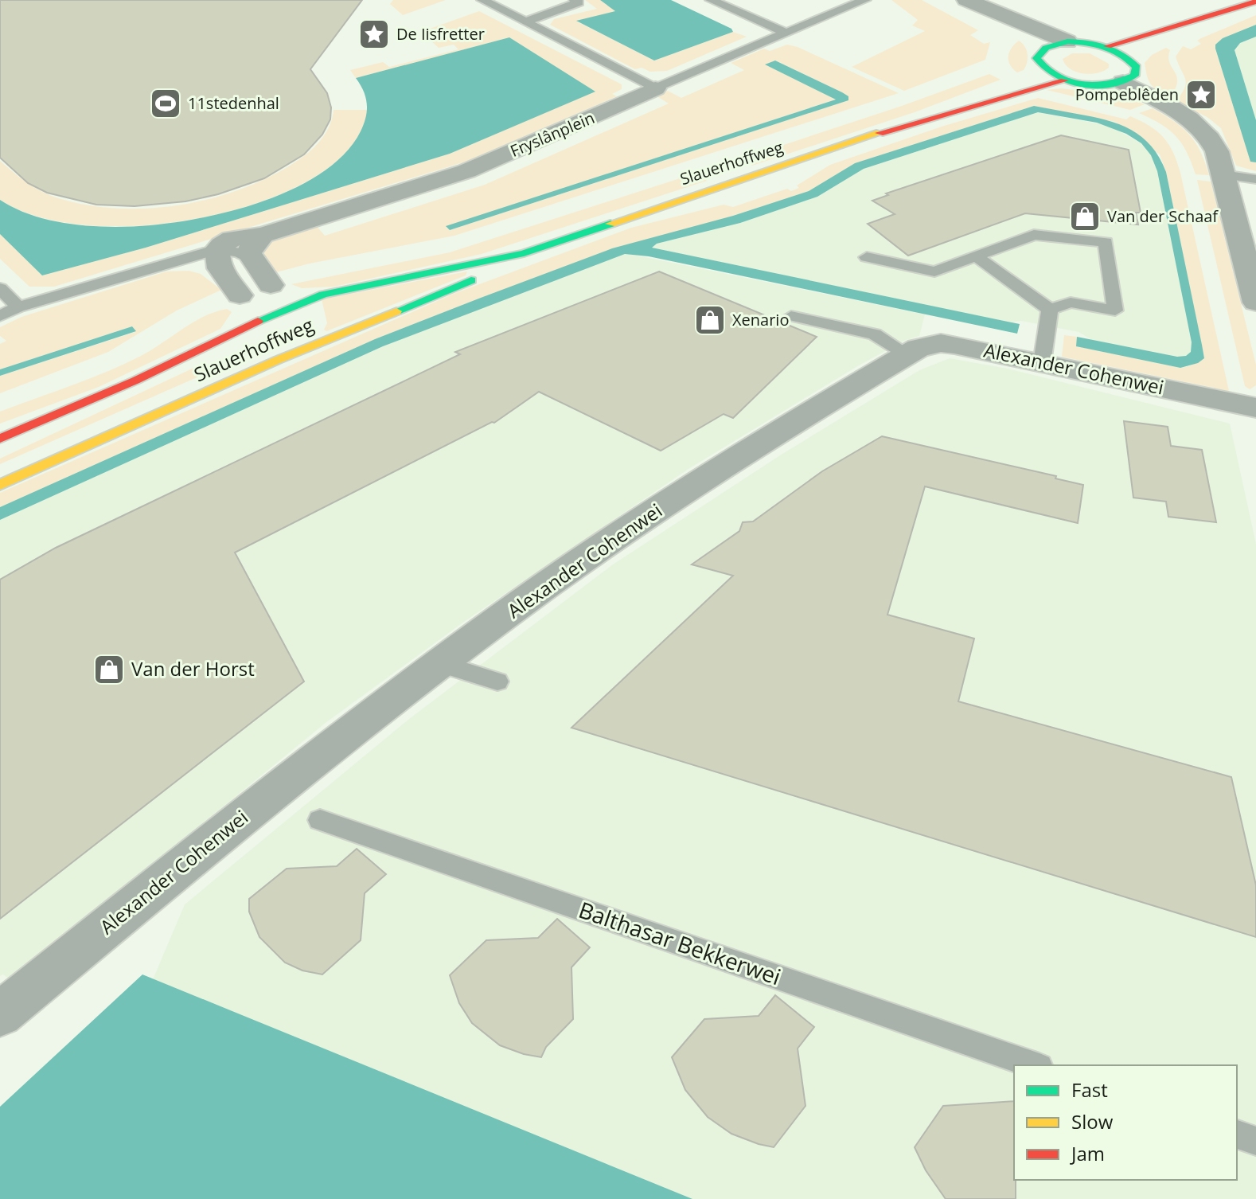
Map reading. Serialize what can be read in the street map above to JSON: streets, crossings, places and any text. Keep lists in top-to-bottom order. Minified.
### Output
{"streets":{"main road":["Slauerhoffweg"],"street":["Fryslânplein","Alexander Cohenwei"],"lane":["Balthasar Bekkerwei"]},"places":{"place":["De Iisfretter","Pompeblêden"],"sports":["11stedenhal"],"shop":["Van der Schaaf","Xenario","Van der Horst"]},"legend":["Fast","Slow","Jam"]}
